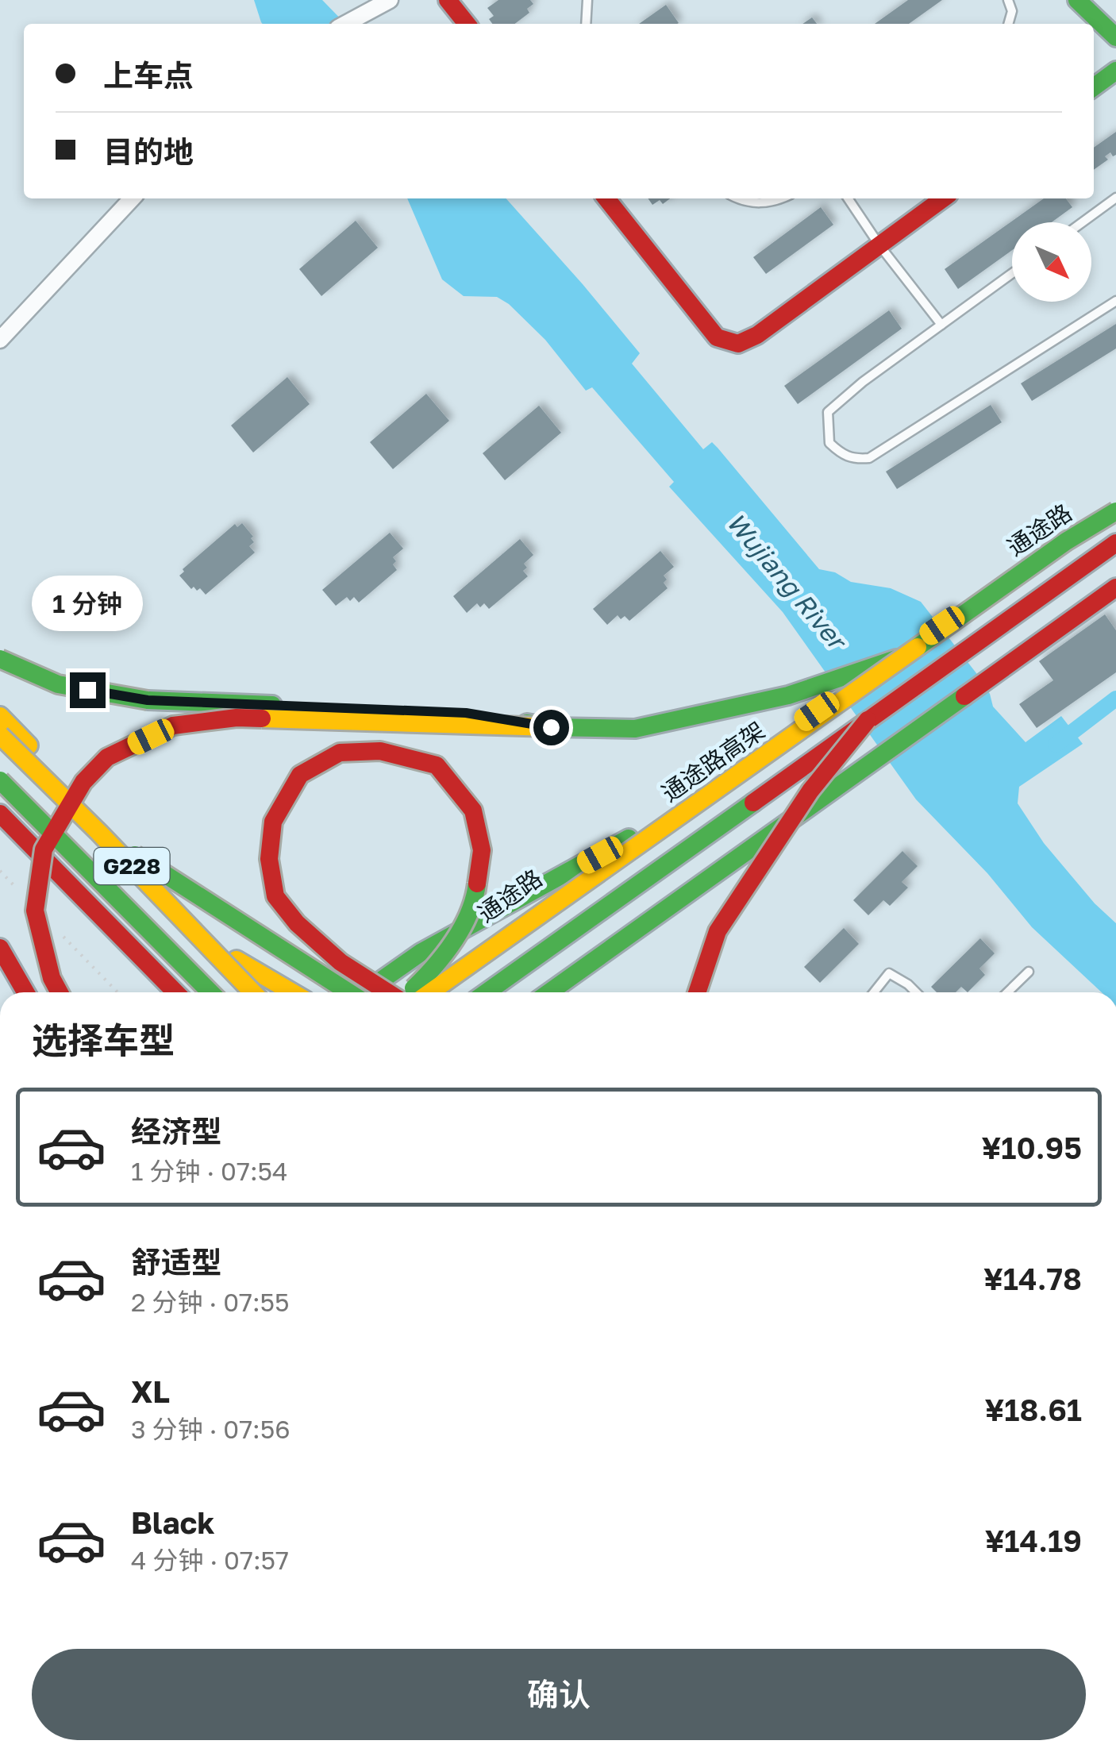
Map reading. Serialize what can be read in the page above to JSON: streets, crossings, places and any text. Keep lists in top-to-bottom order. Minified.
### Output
{"streets":{"main road":["通途路","通途路高架","G228"]},"crossings":[["通途路","通途路高架"]],"water":["Wujiang River"],"north":"bottom right","page":{"banner":["上车点","目的地"],"bubble":"1 分钟","heading":"选择车型","list":[{"name":"经济型","note":"1 分钟 · 07:54","value":"¥10.95"},{"name":"舒适型","note":"2 分钟 · 07:55","value":"¥14.78"},{"name":"XL","note":"3 分钟 · 07:56","value":"¥18.61"},{"name":"Black","note":"4 分钟 · 07:57","value":"¥14.19"}],"buttons":"确认"}}
